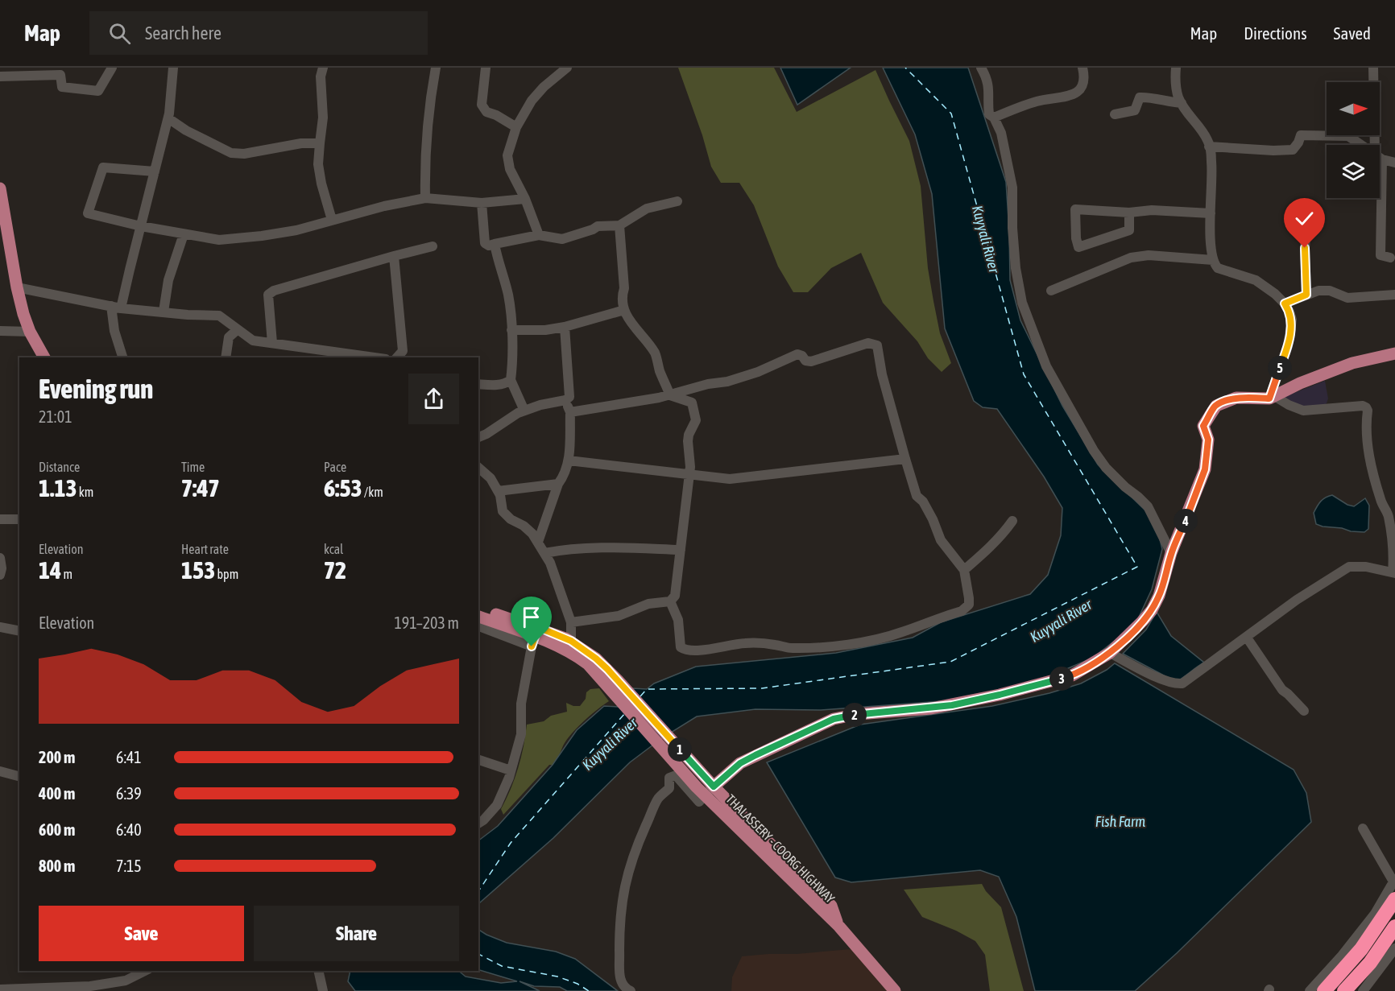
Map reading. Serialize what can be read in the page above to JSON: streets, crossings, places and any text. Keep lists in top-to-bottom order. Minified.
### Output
{"streets":{"main road":["THALASSERY - COORG HIGHWAY"]},"water":["Kuyyali River","Fish Farm"],"north":"right","page":{"header":"Map","search":"Search here","nav":["Map","Directions","Saved"],"pins":["5","4","3","2","1"],"heading":["Evening run","21:01"],"stats":[["Distance","1.13 km"],["Time","7:47"],["Pace","6:53 /km"],["Elevation","14 m"],["Heart rate","153 bpm"],["kcal","72"]],"chart":["Elevation","191–203 m"],"list":[{"name":"200 m","note":"6:41"},{"name":"400 m","note":"6:39"},{"name":"600 m","note":"6:40"},{"name":"800 m","note":"7:15"}],"buttons":["Save","Share"]}}
